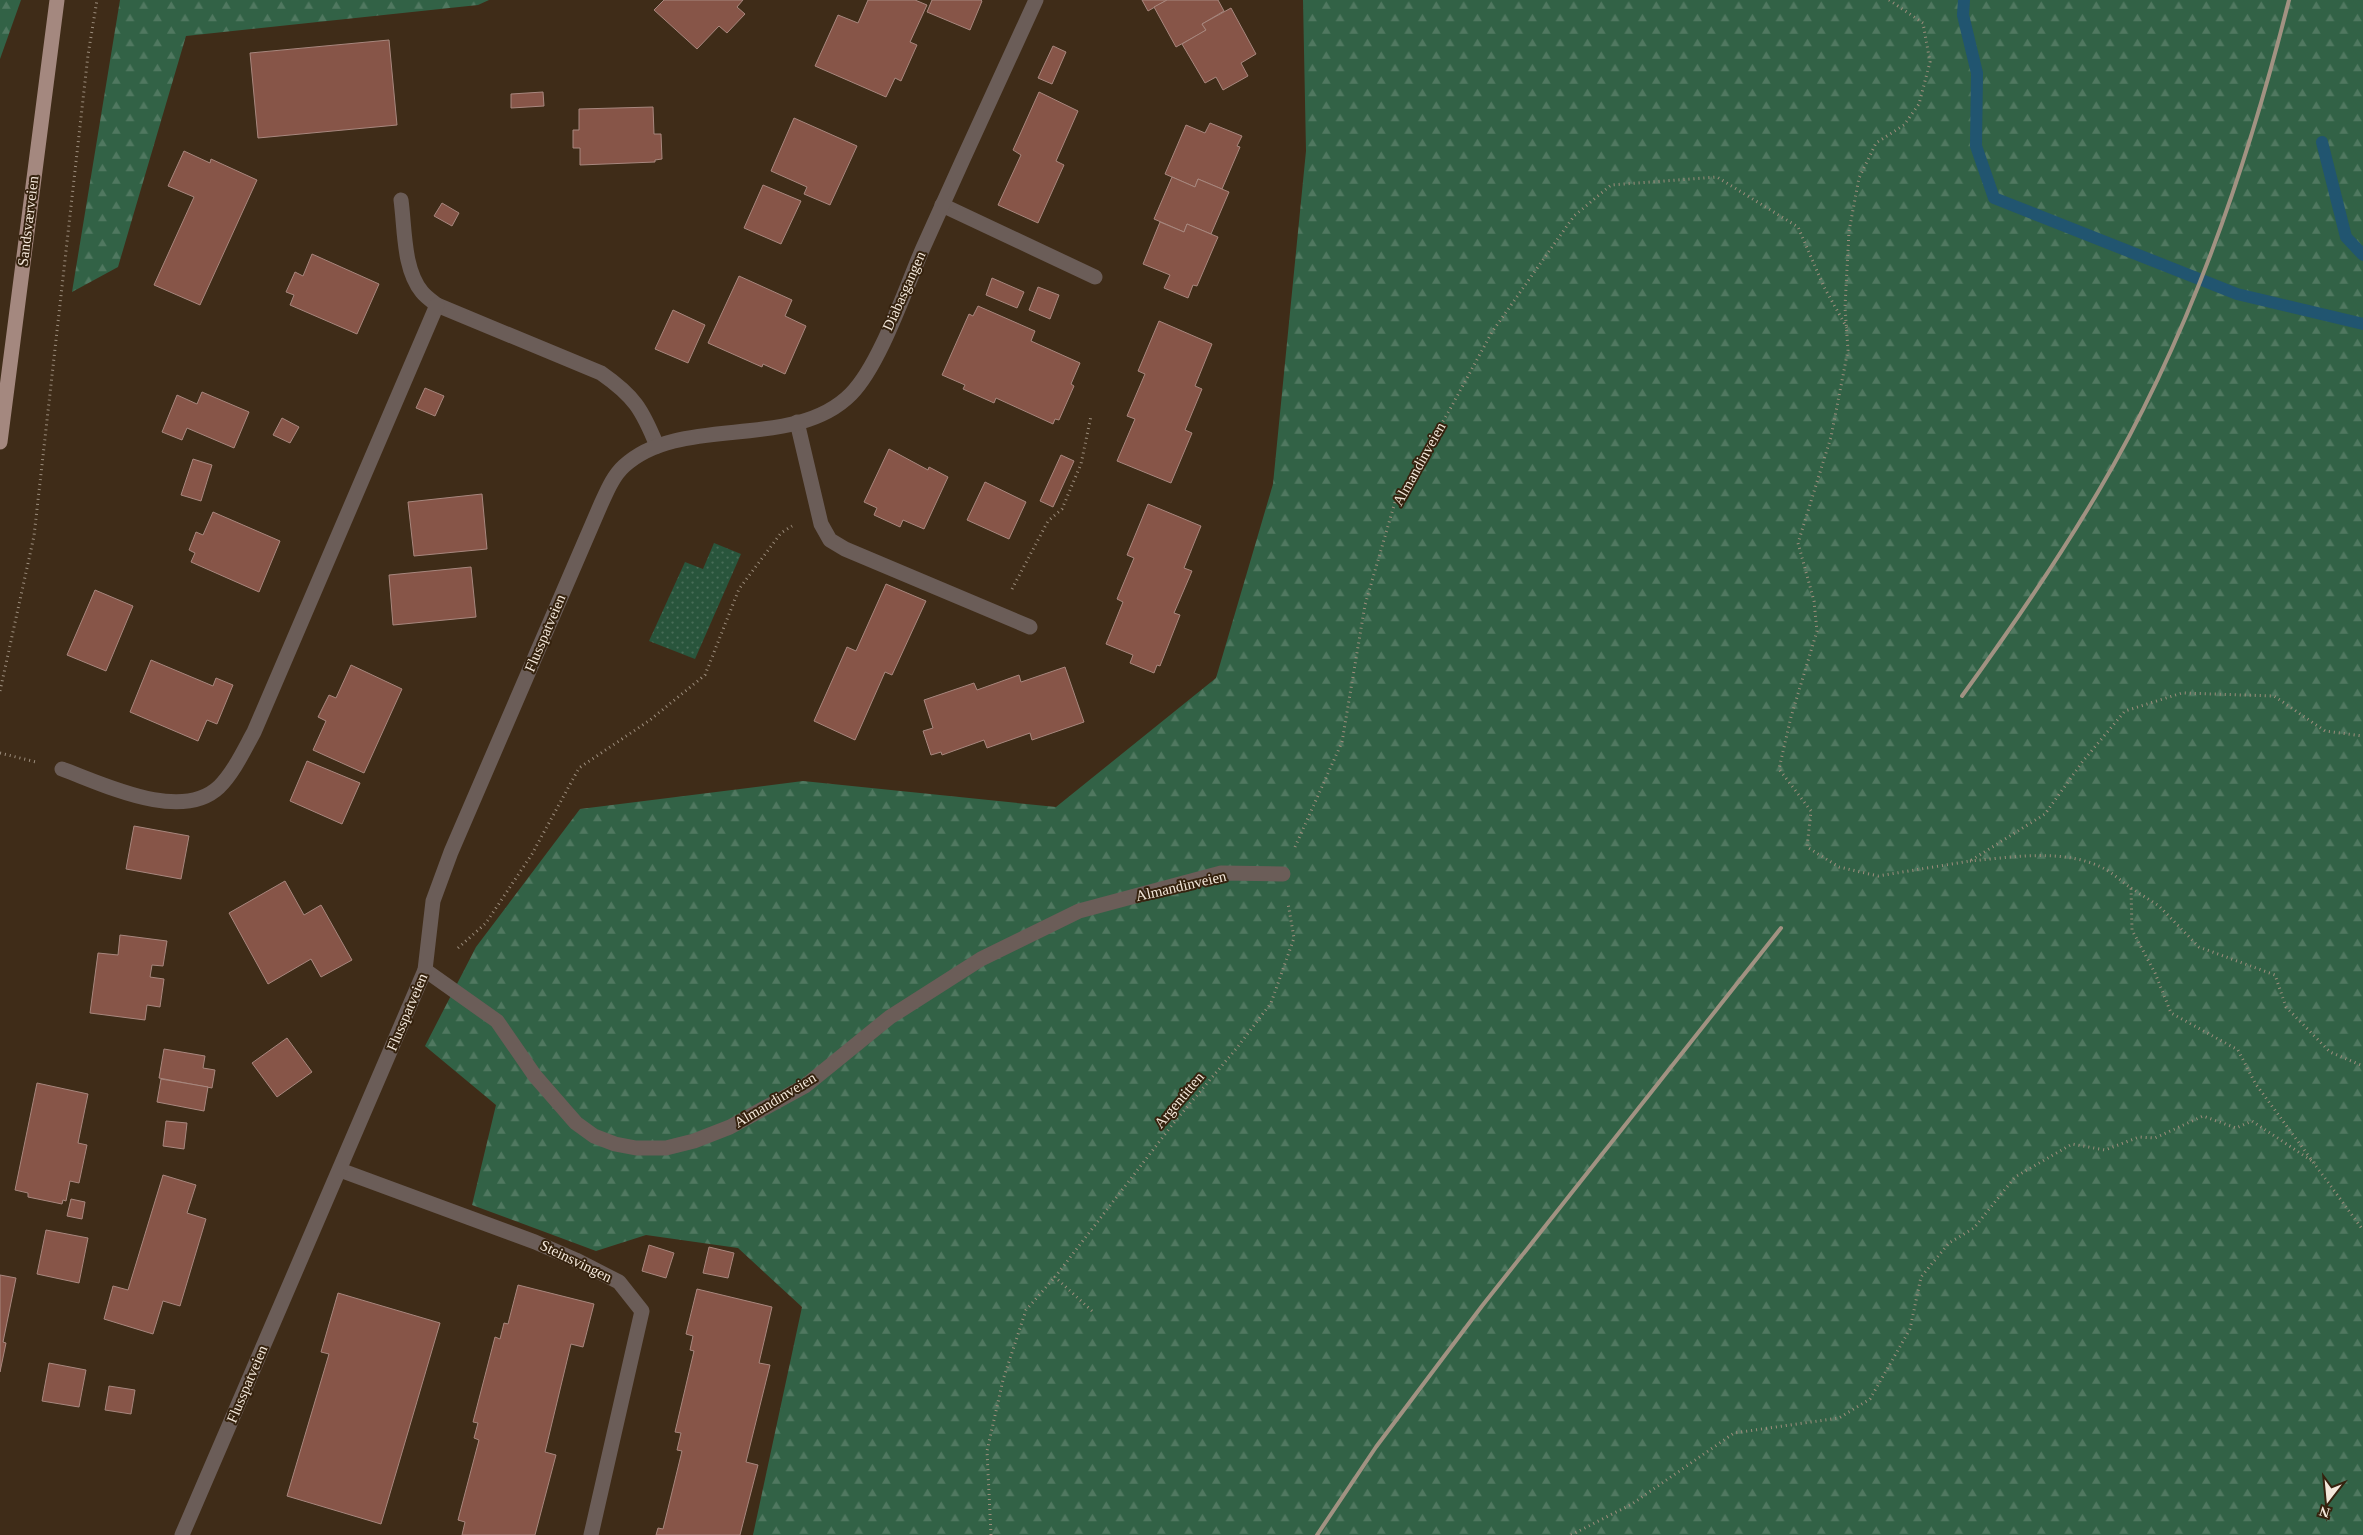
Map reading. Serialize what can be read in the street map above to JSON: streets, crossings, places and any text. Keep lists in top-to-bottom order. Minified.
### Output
{"streets":{"main road":["Sandsværveien"],"street":["Diabasgangen","Almandinveien","Flusspatveien","Steinsvingen"],"path":["Argentitten"]},"crossings":[["Diabasgangen","Flusspatveien"],["Almandinveien","Flusspatveien"],["Almandinveien","Argentitten"],["Flusspatveien","Steinsvingen"]],"north":"bottom"}
